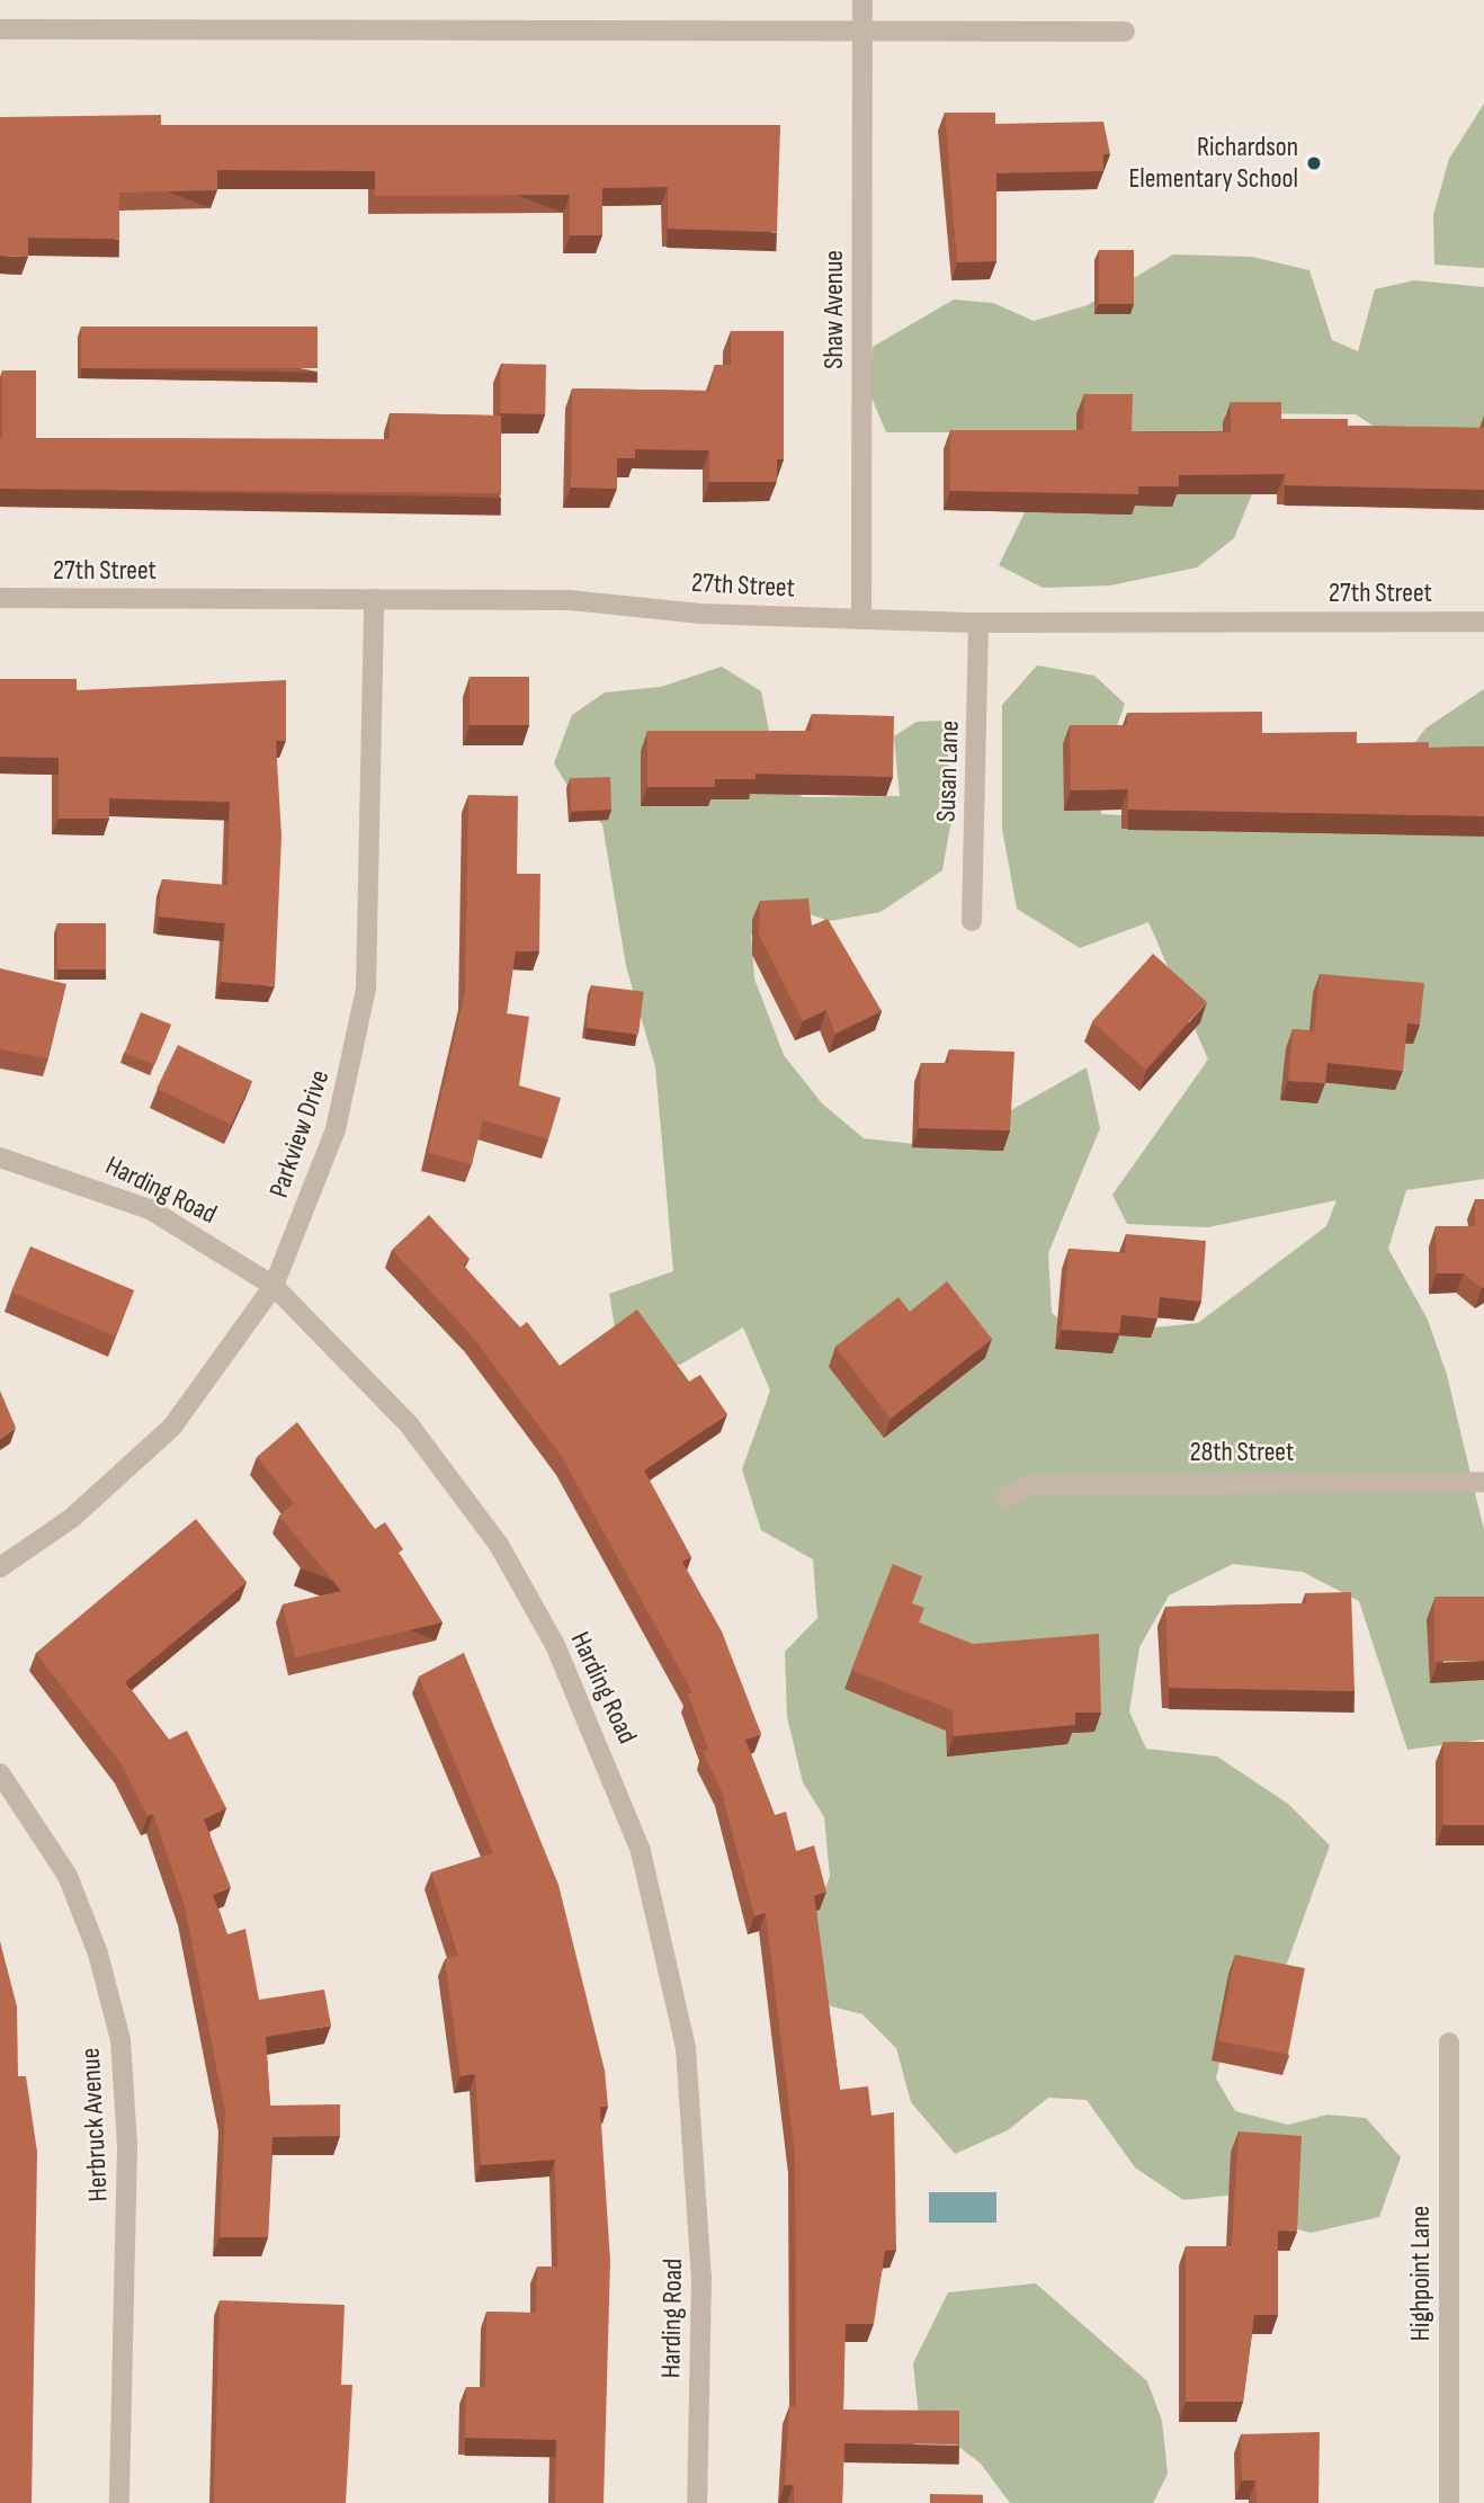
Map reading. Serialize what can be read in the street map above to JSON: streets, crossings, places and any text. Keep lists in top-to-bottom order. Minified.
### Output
{"streets":{"street":["Shaw Avenue","27th Street","Susan Lane","Parkview Drive","Harding Road","28th Street","Herbruck Avenue","Highpoint Lane"]},"crossings":[["Shaw Avenue","27th Street"],["27th Street","Susan Lane"],["27th Street","Parkview Drive"],["Parkview Drive","Harding Road"]],"places":["Richardson Elementary School"]}
